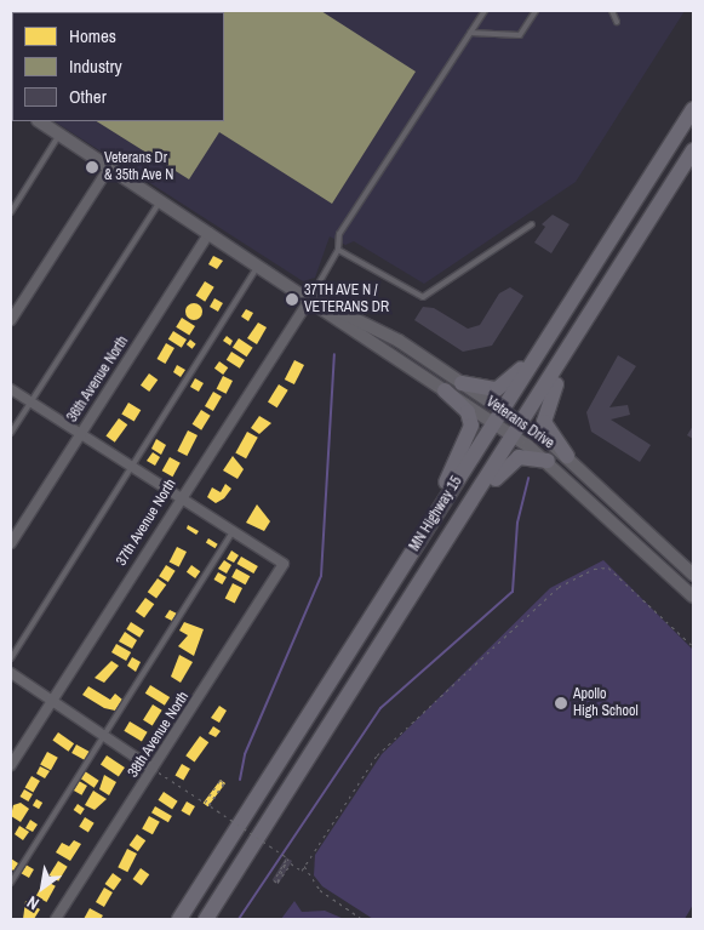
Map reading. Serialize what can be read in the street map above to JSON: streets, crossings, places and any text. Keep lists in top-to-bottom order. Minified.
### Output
{"streets":{"highway":["MN Highway 15"],"main road":["Veterans Drive"],"street":["36th Avenue North","37th Avenue North","38th Avenue North"]},"crossings":[["36th Avenue North","Veterans Drive"],["Veterans Drive","MN Highway 15"],["Veterans Drive","37th Avenue North"]],"places":["Veterans Dr & 35th Ave N","37TH AVE N / VETERANS DR","Apollo High School"],"legend":["Homes","Industry","Other"],"north":"bottom left"}
